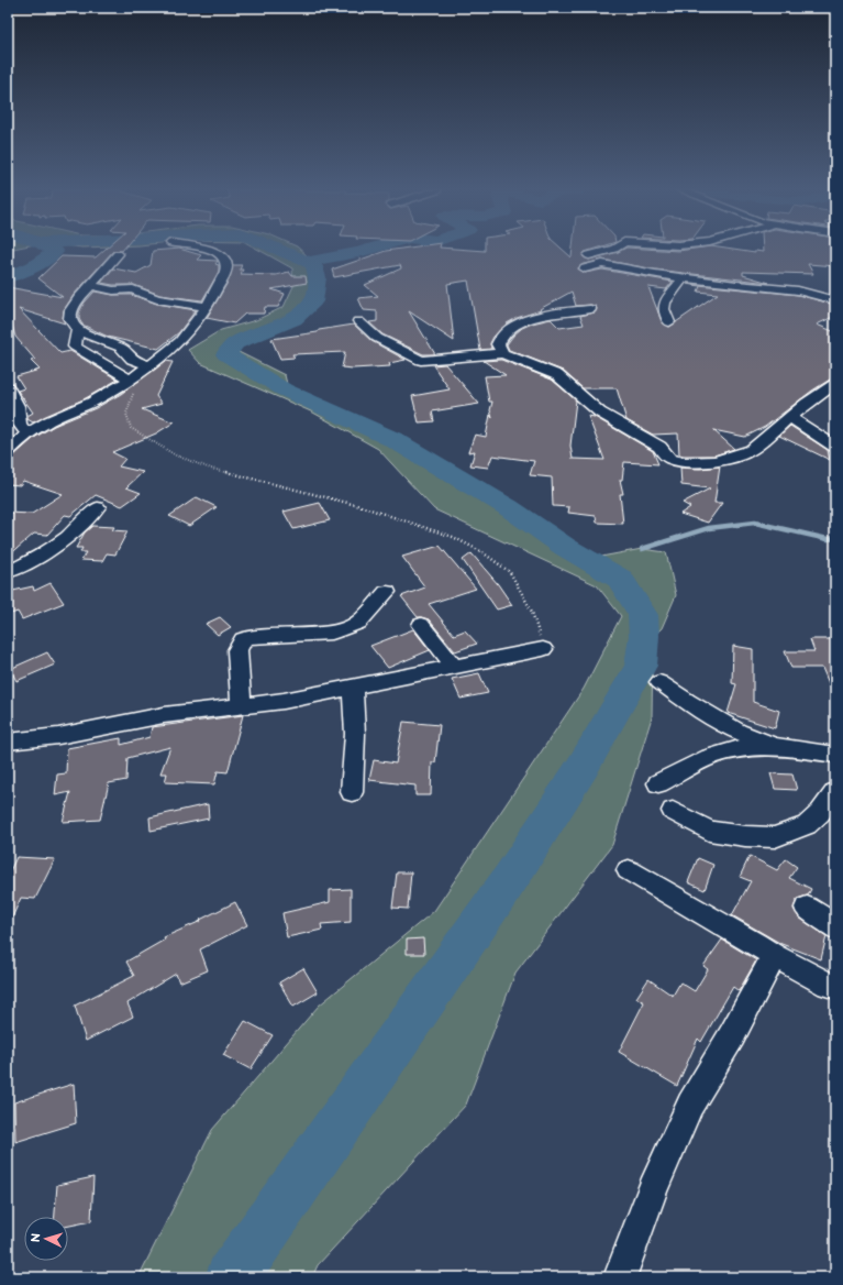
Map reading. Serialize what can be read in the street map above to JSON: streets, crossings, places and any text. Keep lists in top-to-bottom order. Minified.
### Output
{"north":"left"}
